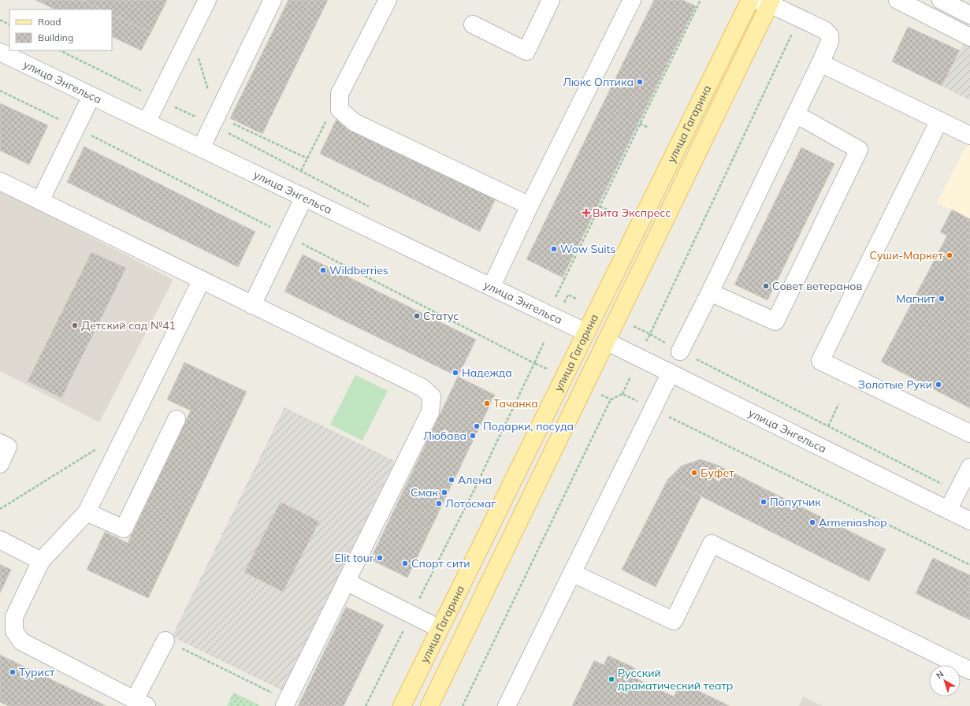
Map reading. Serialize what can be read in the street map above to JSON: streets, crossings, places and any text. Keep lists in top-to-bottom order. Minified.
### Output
{"streets":{"main road":["улица Гагарина"],"street":["улица Энгельса"]},"crossings":[["улица Энгельса","улица Гагарина"]],"places":{"other":["Люкс Оптика","Wow Suits","Суши-Маркет","Wildberries","Совет ветеранов","Магнит","Статус","Детский сад №41","Надежда","Золотые Руки","Тачанка","Подарки, посуда","Любава","Буфет","Алена","Смак","Попутчик","Лотосмаг","Armeniashop","Elit tour","Спорт сити","Турист","Русский драматический театр"],"health":["Вита Экспресс"]},"legend":["Road","Building"],"north":"top left"}
